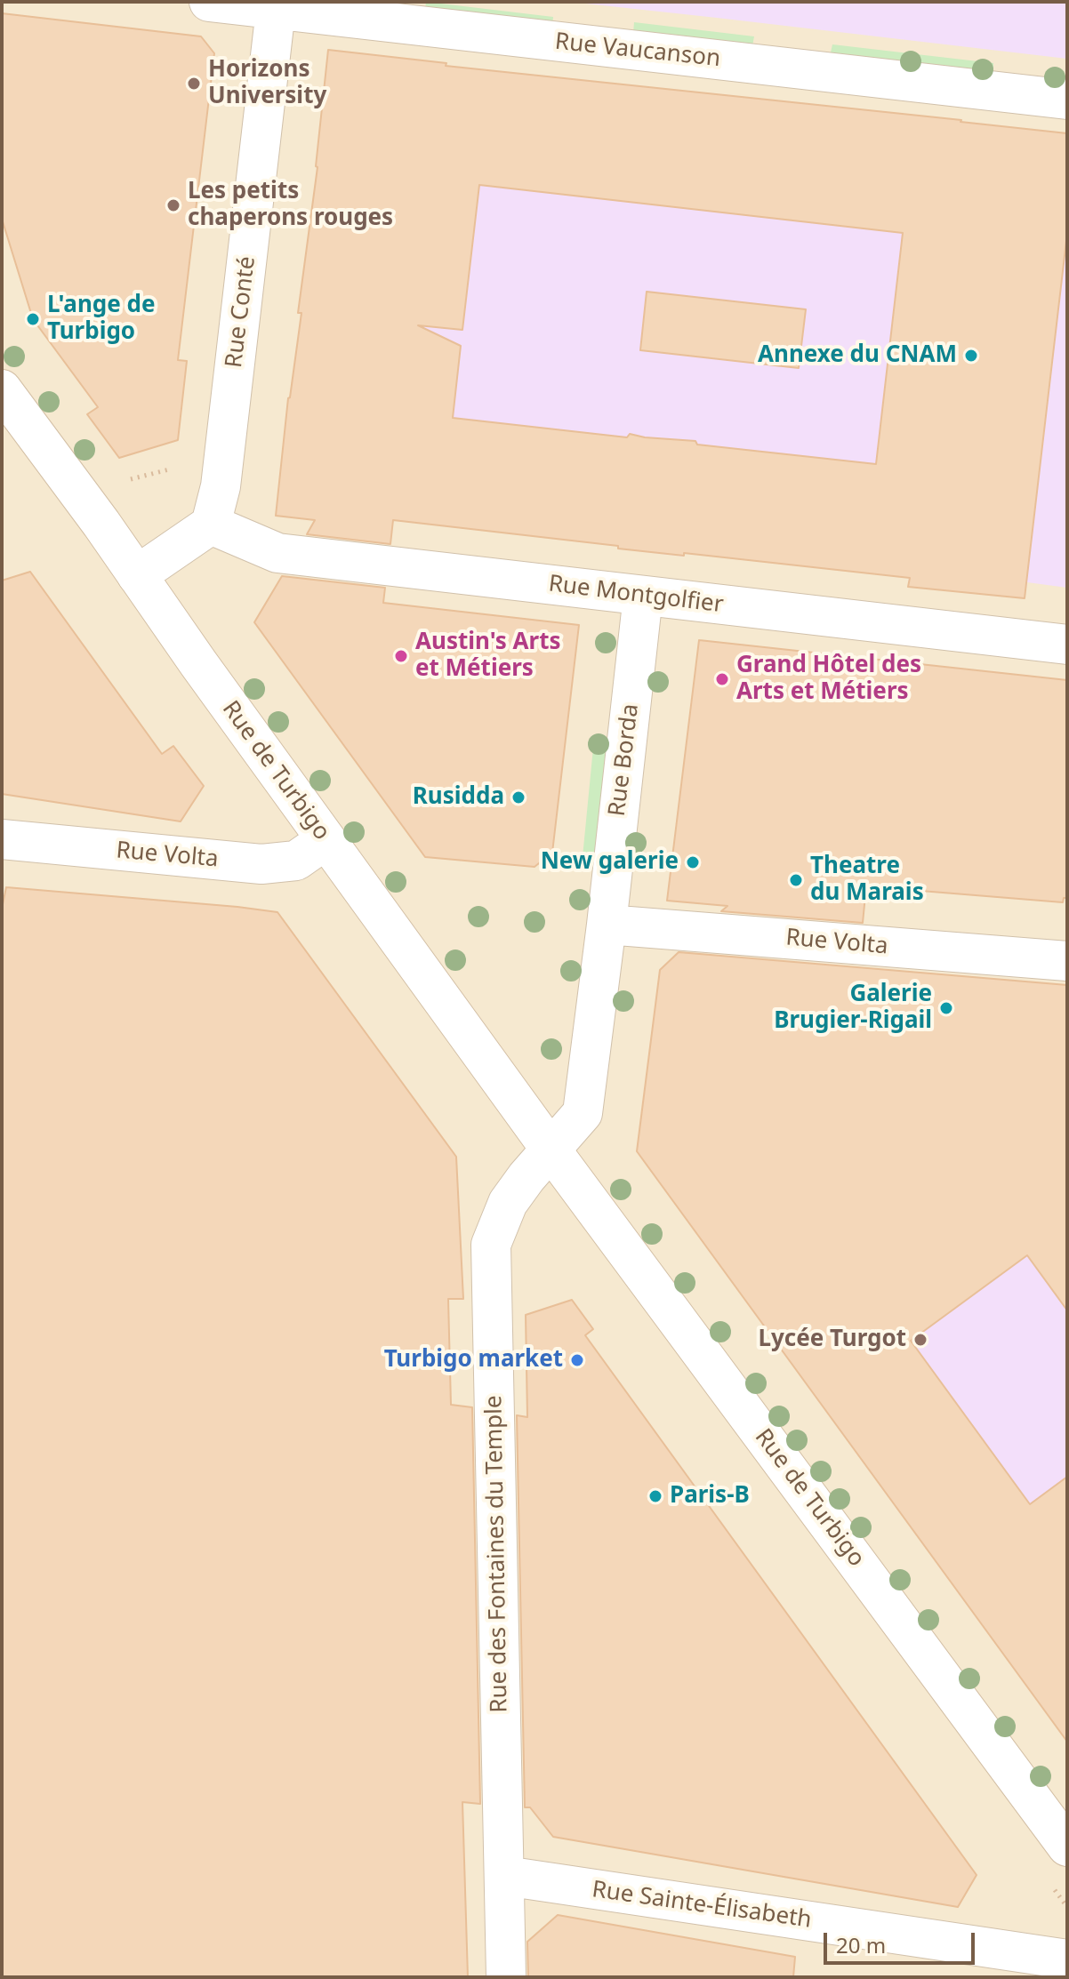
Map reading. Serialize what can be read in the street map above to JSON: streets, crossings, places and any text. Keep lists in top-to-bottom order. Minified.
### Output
{"streets":{"street":["Rue Vaucanson","Rue Conté","Rue Montgolfier","Rue Borda","Rue de Turbigo","Rue Volta","Rue des Fontaines du Temple","Rue Sainte-Élisabeth"]},"crossings":[["Rue Vaucanson","Rue Conté"],["Rue Conté","Rue Montgolfier"],["Rue Montgolfier","Rue Borda"],["Rue Borda","Rue Volta"],["Rue de Turbigo","Rue Volta"],["Rue de Turbigo","Rue des Fontaines du Temple"],["Rue des Fontaines du Temple","Rue Sainte-Élisabeth"]],"places":["Horizons University","Les petits chaperons rouges","L'ange de Turbigo","Annexe du CNAM","Austin's Arts et Métiers","Grand Hôtel des Arts et Métiers","Rusidda","New galerie","Theatre du Marais","Galerie Brugier-Rigail","Lycée Turgot","Turbigo market","Paris-B"],"scale_bar":"20 m"}
